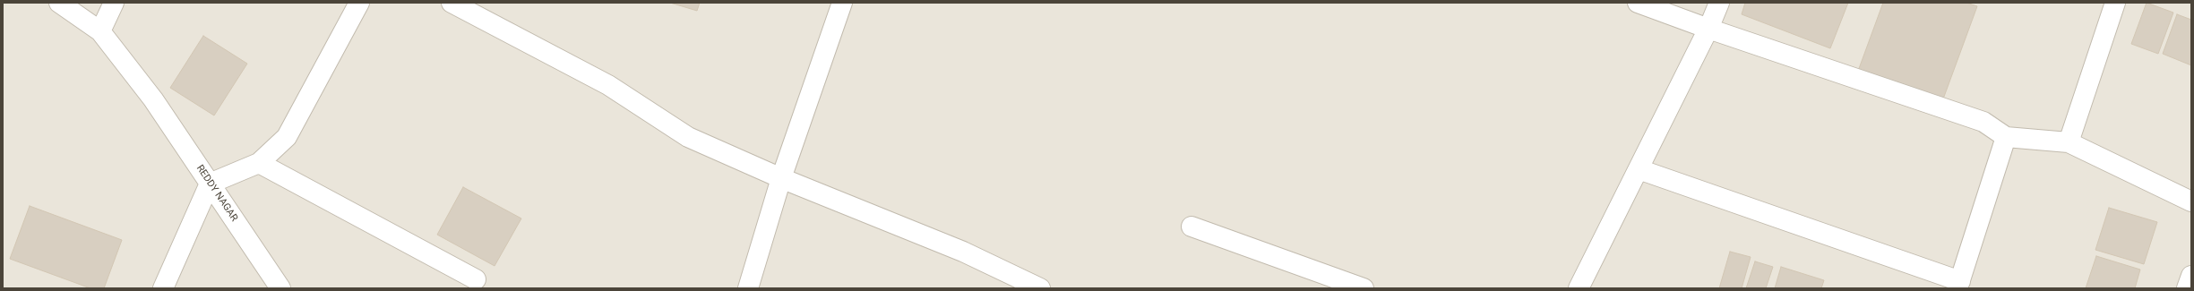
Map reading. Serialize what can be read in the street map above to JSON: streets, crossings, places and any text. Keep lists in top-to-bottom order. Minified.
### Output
{"streets":{"street":["REDDY NAGAR"]}}
